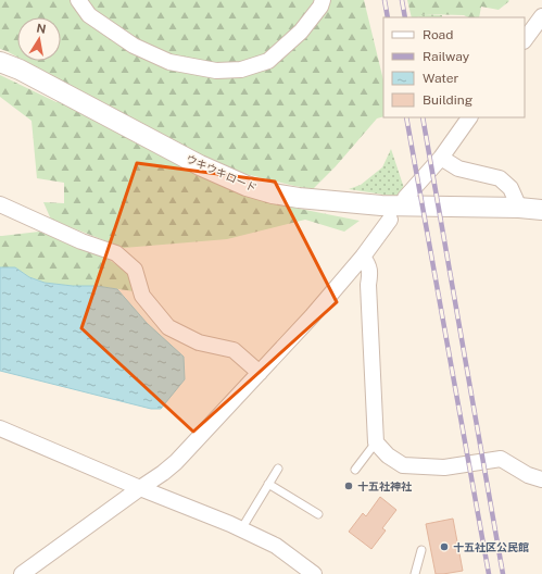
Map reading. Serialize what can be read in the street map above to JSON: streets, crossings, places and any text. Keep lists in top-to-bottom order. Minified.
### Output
{"streets":{"street":["ウキウキロード"]},"places":["十五社神社","十五社区公民館"],"legend":["Road","Railway","Water","Building"],"north":"top"}
